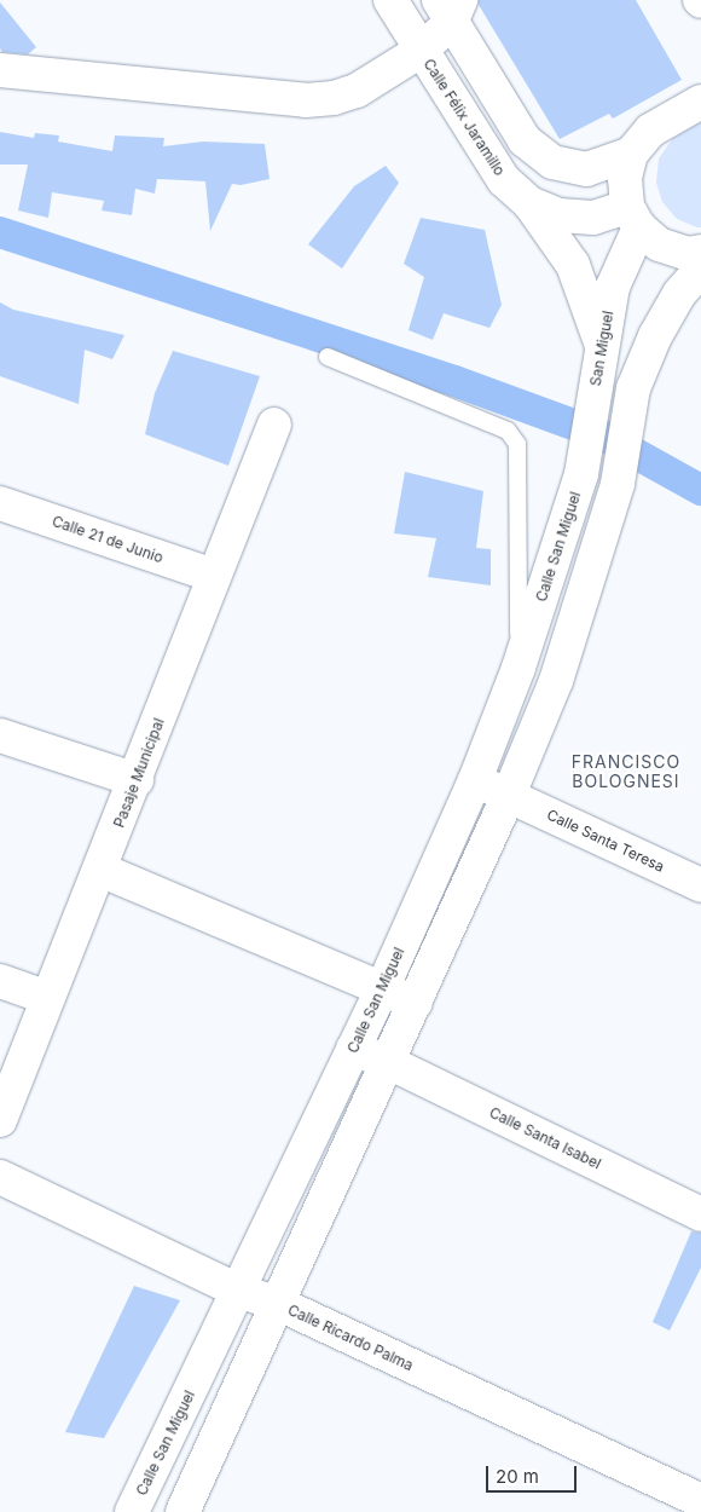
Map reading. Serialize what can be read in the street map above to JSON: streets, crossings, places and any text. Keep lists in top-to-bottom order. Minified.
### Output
{"streets":{"street":["Calle Félix Jaramillo","San Miguel","Calle 21 de Junio","Calle San Miguel","Pasaje Municipal","Calle Santa Teresa","Calle Santa Isabel","Calle Ricardo Palma"]},"crossings":[["Calle Félix Jaramillo","San Miguel"],["San Miguel","Calle San Miguel"],["Calle 21 de Junio","Pasaje Municipal"],["Calle San Miguel","Calle Santa Teresa"],["Calle San Miguel","Calle Santa Isabel"],["Calle San Miguel","Calle Ricardo Palma"]],"districts":["FRANCISCO BOLOGNESI"],"scale_bar":"20 m"}
